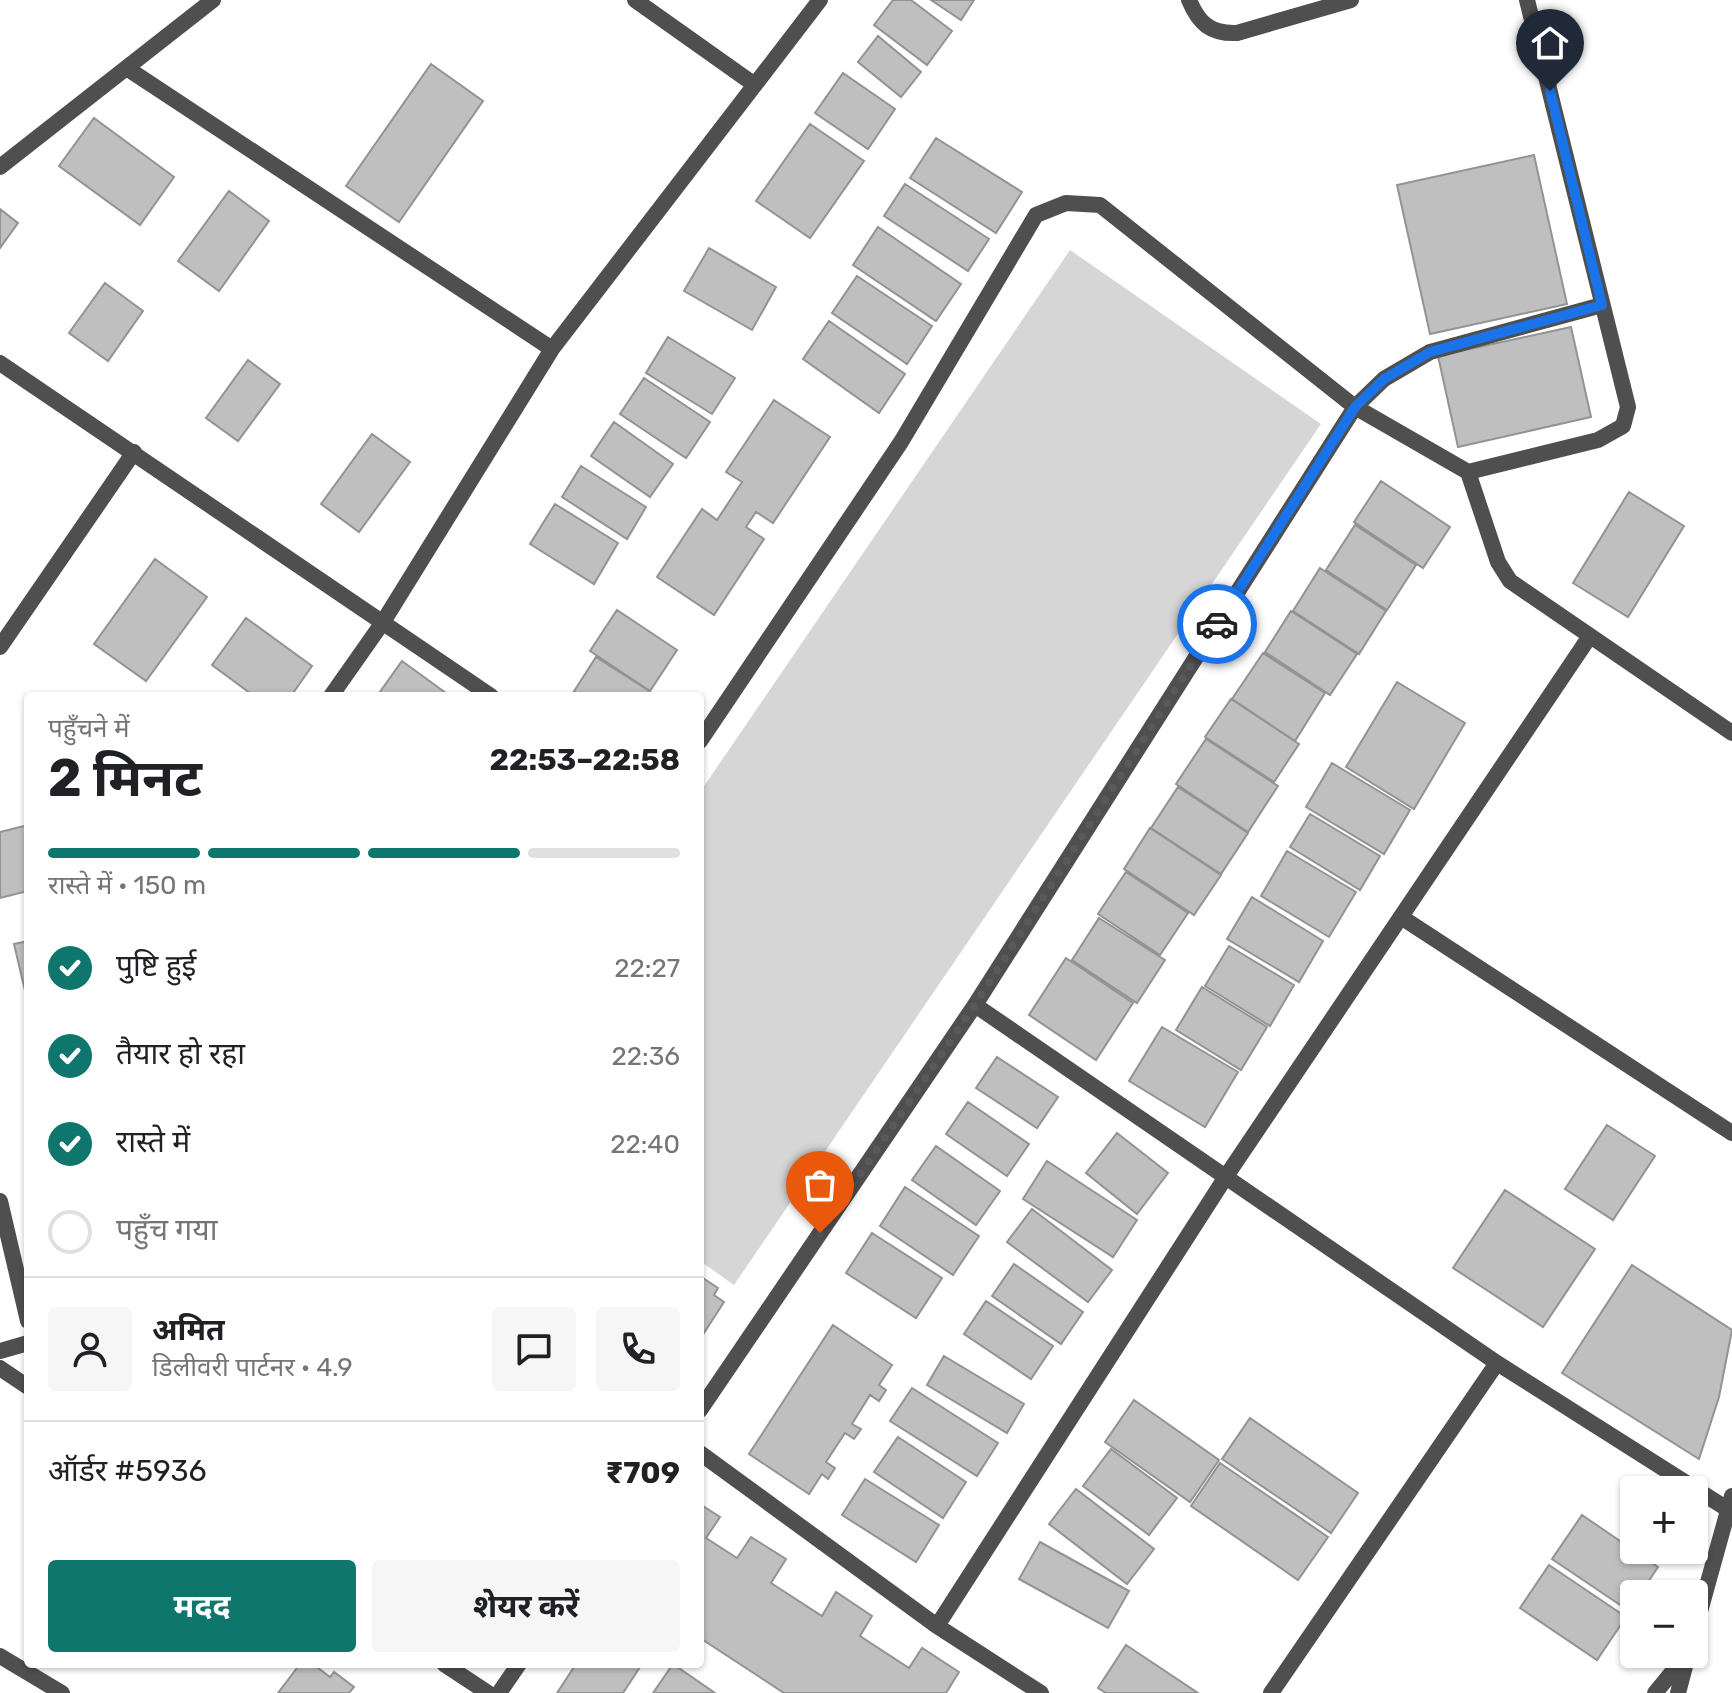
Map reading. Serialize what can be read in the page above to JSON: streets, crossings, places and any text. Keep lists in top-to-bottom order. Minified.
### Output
{"page":{"heading":["2 मिनट","पहुँचने में","22:53–22:58"],"panel":["अमित","डिलीवरी पार्टनर · 4.9","ऑर्डर #5936","₹709"],"bar":"रास्ते में · 150 m","list":[["पुष्टि हुई","22:27"],["तैयार हो रहा","22:36"],["रास्ते में","22:40"],"पहुँच गया"],"map_buttons":["+","−"],"buttons":["मदद","शेयर करें"]}}
